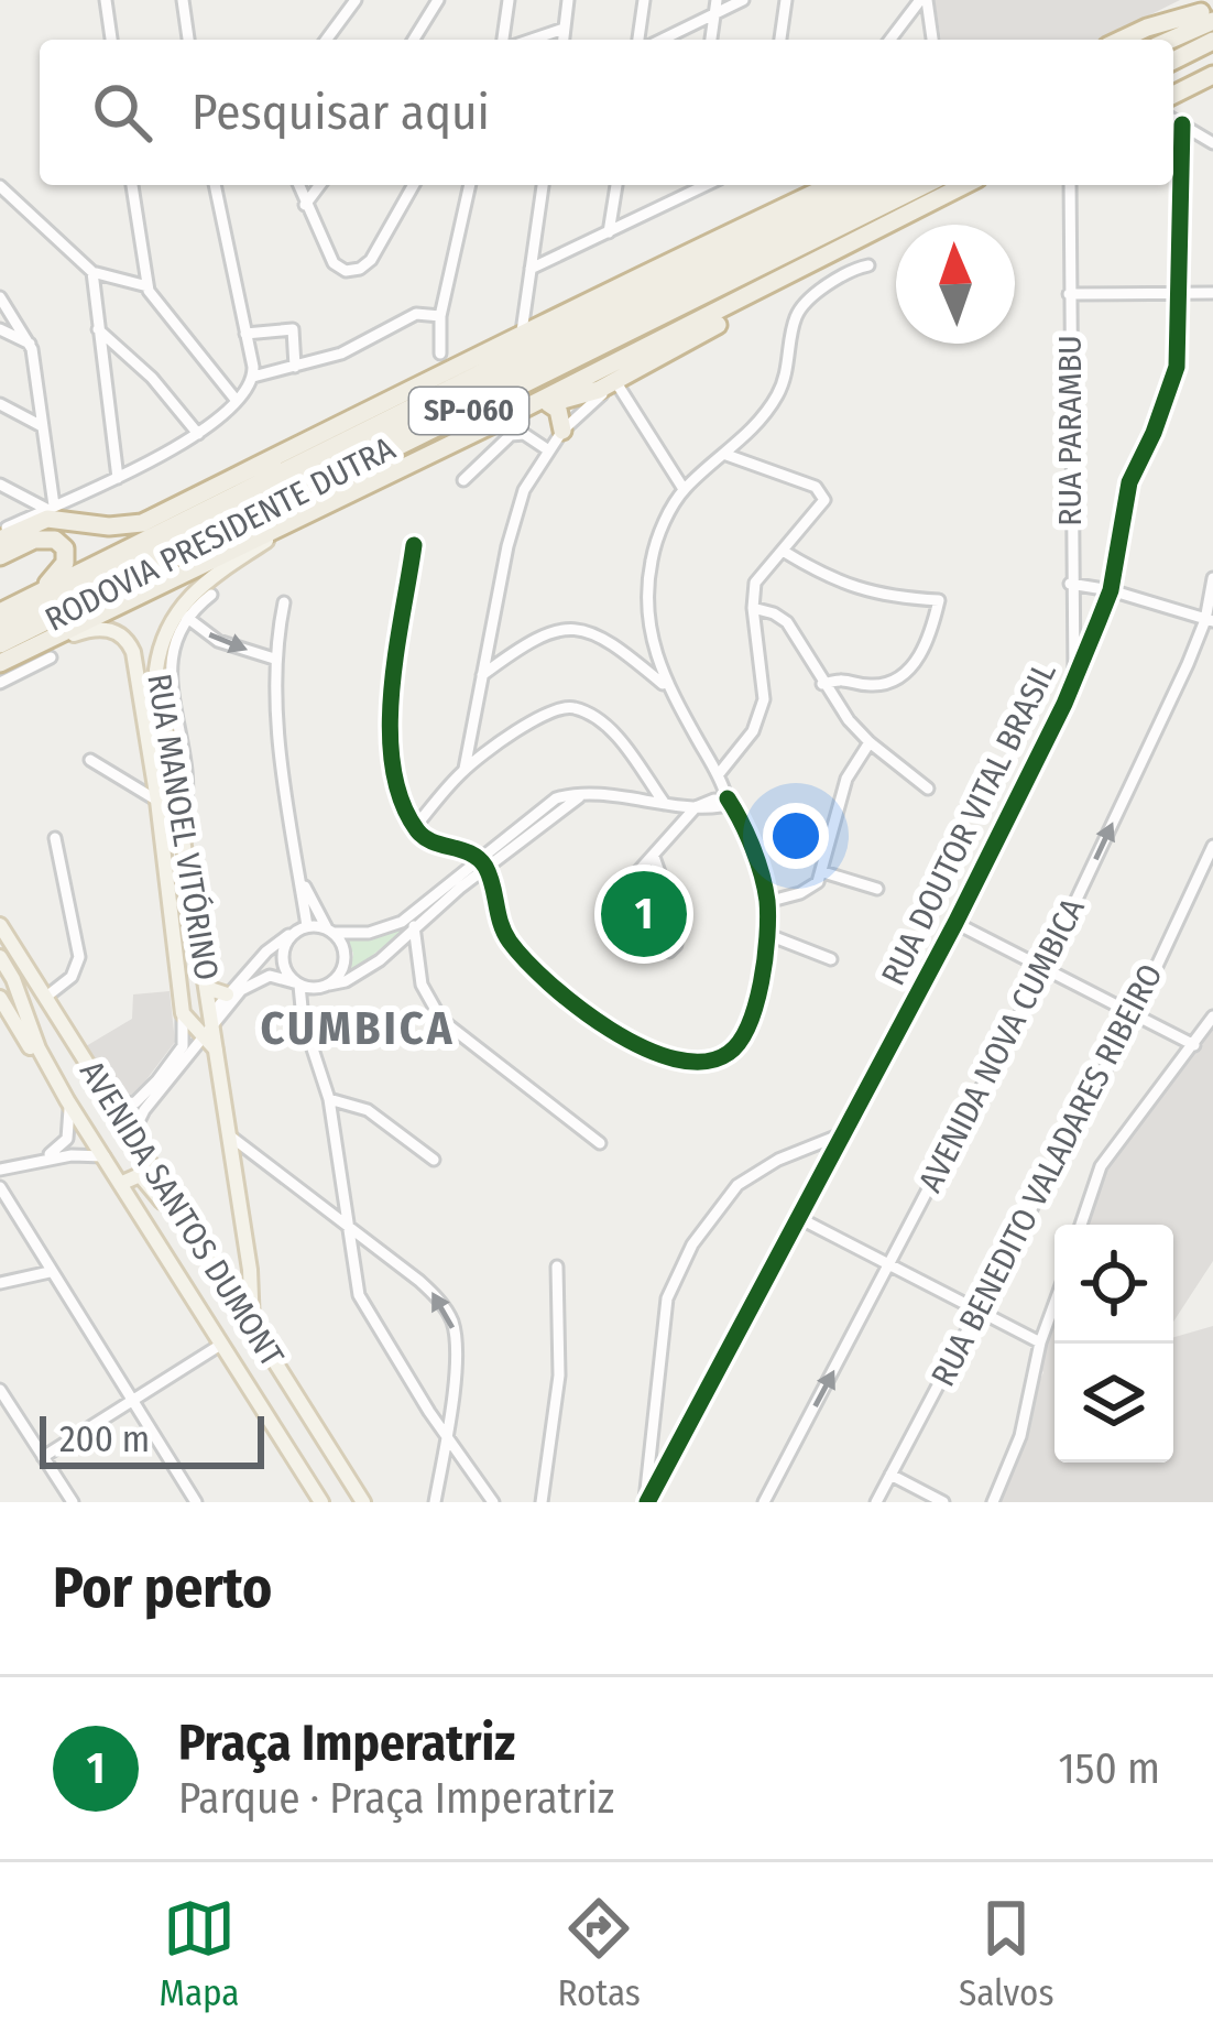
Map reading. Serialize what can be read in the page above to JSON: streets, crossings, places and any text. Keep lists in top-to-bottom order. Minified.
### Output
{"streets":{"highway":["SP-060","RODOVIA PRESIDENTE DUTRA"],"main road":["RUA MANOEL VITÓRINO","AVENIDA SANTOS DUMONT"],"street":["RUA PARAMBU","RUA DOUTOR VITAL BRASIL","AVENIDA NOVA CUMBICA","RUA BENEDITO VALADARES RIBEIRO"]},"crossings":[["RUA PARAMBU","RUA DOUTOR VITAL BRASIL"],["RODOVIA PRESIDENTE DUTRA","RUA MANOEL VITÓRINO"],["RUA MANOEL VITÓRINO","AVENIDA SANTOS DUMONT"]],"one_way":["AVENIDA NOVA CUMBICA"],"districts":["CUMBICA"],"scale_bar":"200 m","north":"top","page":{"search":"Pesquisar aqui","pins":"1","scale":"200 m","heading":"Por perto","list":[{"mark":"1","name":"Praça Imperatriz","note":"Parque · Praça Imperatriz","value":"150 m"}],"nav":["Mapa","Rotas","Salvos"]}}
